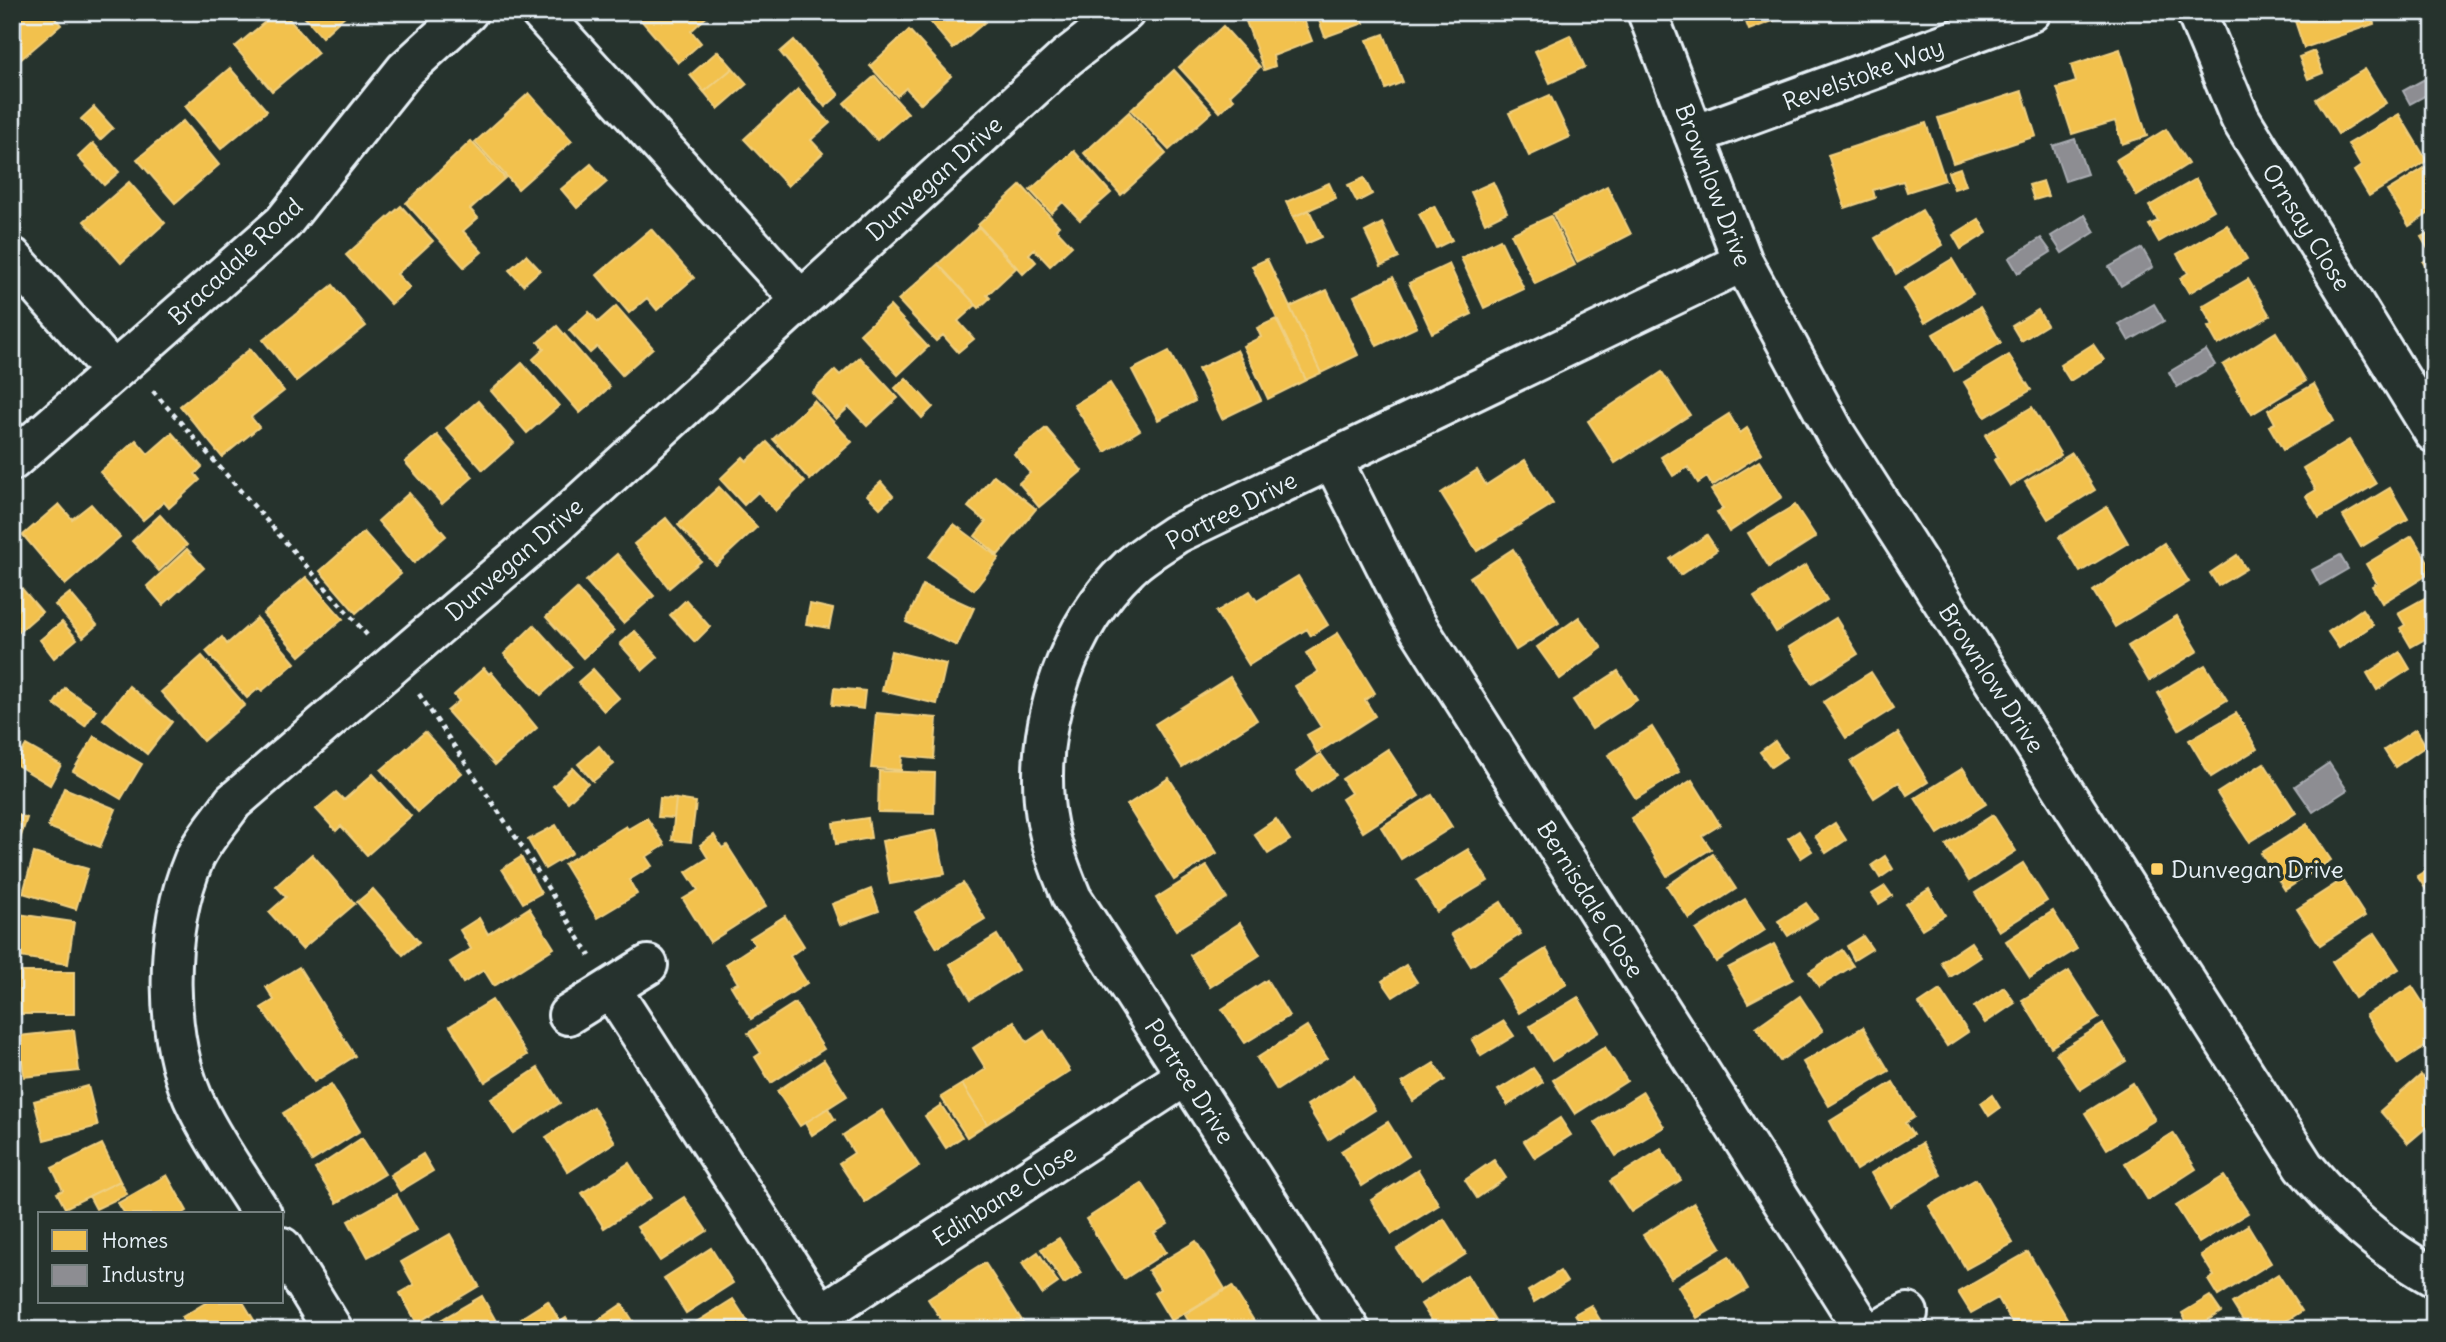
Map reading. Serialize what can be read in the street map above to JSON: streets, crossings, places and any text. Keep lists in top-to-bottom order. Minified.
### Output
{"streets":{"street":["Revelstoke Way","Dunvegan Drive","Brownlow Drive","Ornsay Close","Bracadale Road","Portree Drive","Bernisdale Close","Edinbane Close"]},"crossings":[["Revelstoke Way","Brownlow Drive"],["Brownlow Drive","Portree Drive"],["Portree Drive","Bernisdale Close"],["Portree Drive","Edinbane Close"]],"places":{"transit":["Dunvegan Drive"]},"legend":["Homes","Industry"]}
